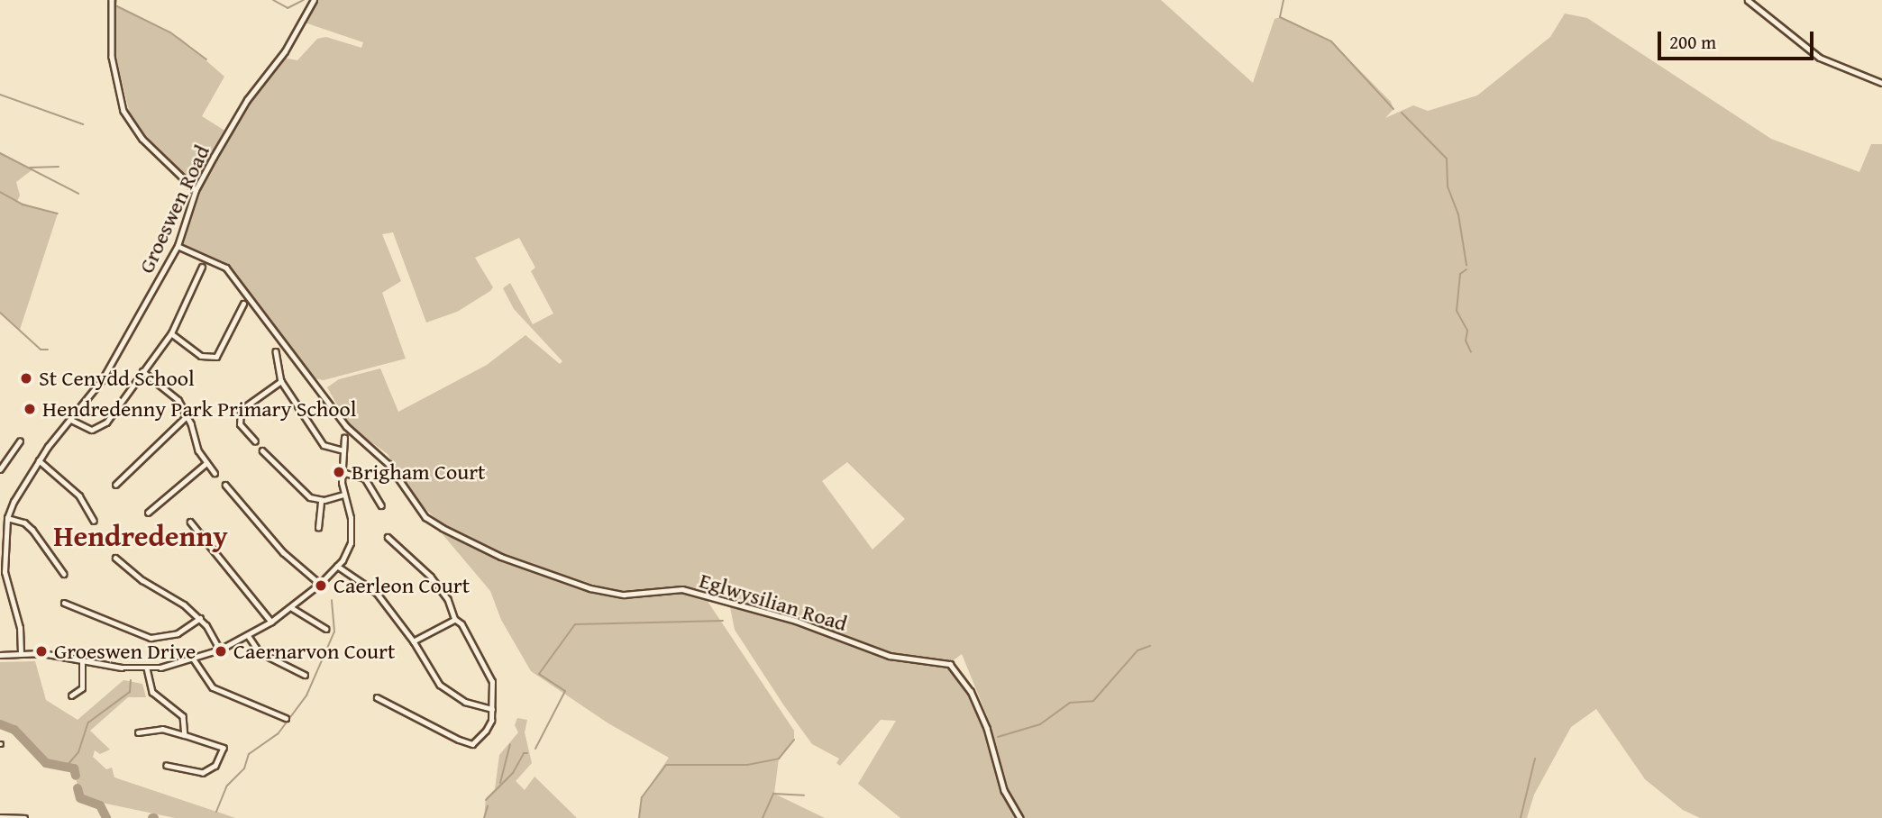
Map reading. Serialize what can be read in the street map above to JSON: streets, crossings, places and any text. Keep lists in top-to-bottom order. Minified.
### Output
{"streets":{"street":["Groeswen Road","Eglwysilian Road"]},"crossings":[["Groeswen Road","Eglwysilian Road"]],"districts":["Hendredenny"],"places":["St Cenydd School","Hendredenny Park Primary School","Brigham Court","Caerleon Court","Groeswen Drive","Caernarvon Court"],"scale_bar":"200 m"}
